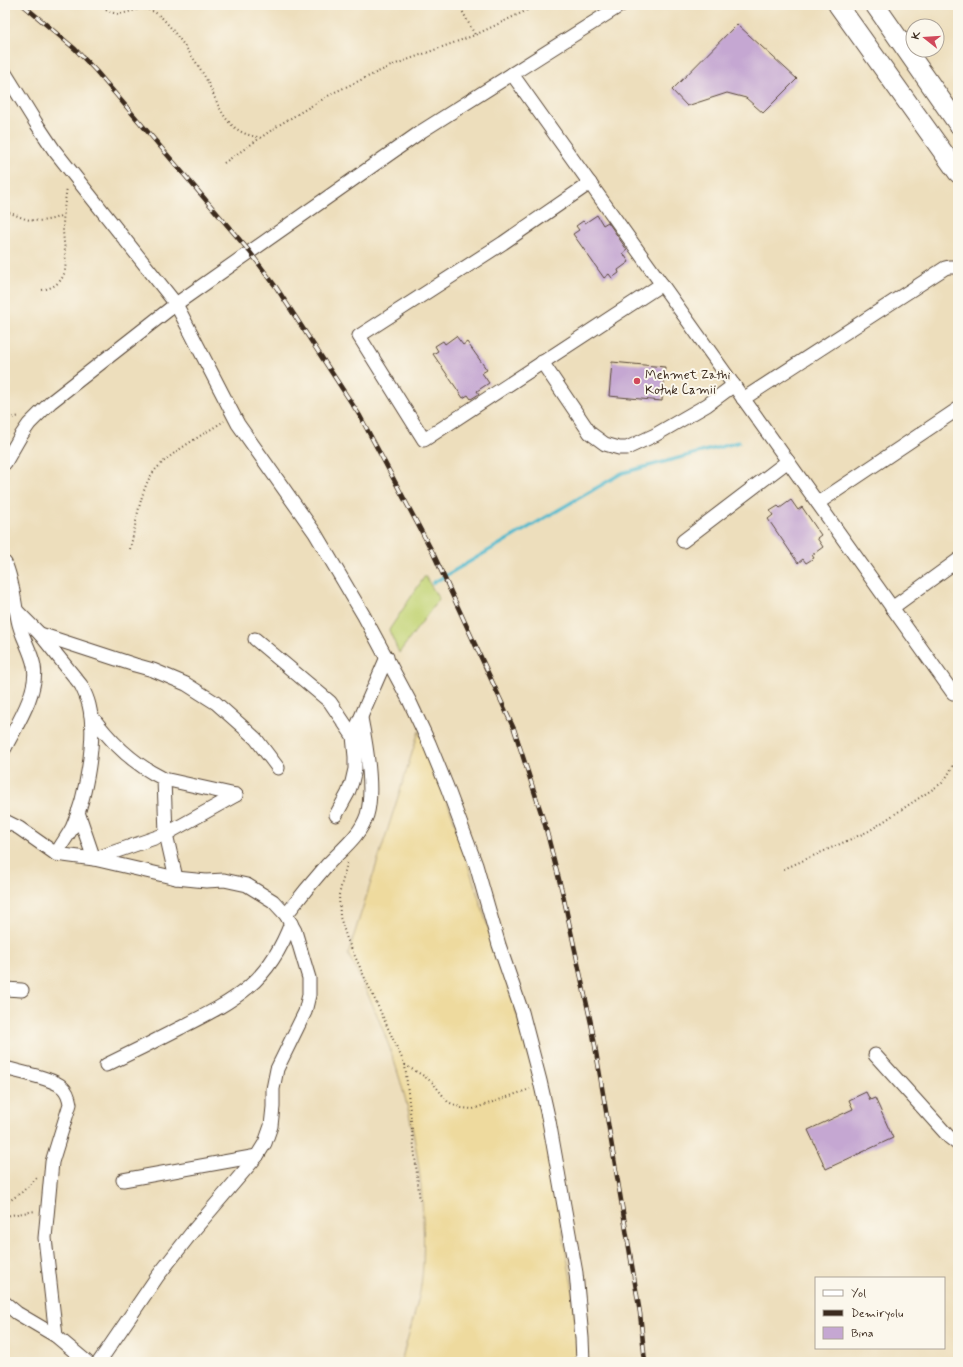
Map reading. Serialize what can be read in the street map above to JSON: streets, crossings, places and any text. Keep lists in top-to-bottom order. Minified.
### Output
{"places":["Mehmet Zathi Kotuk Camii"],"legend":["Yol","Demiryolu","Bina"],"north":"left"}
